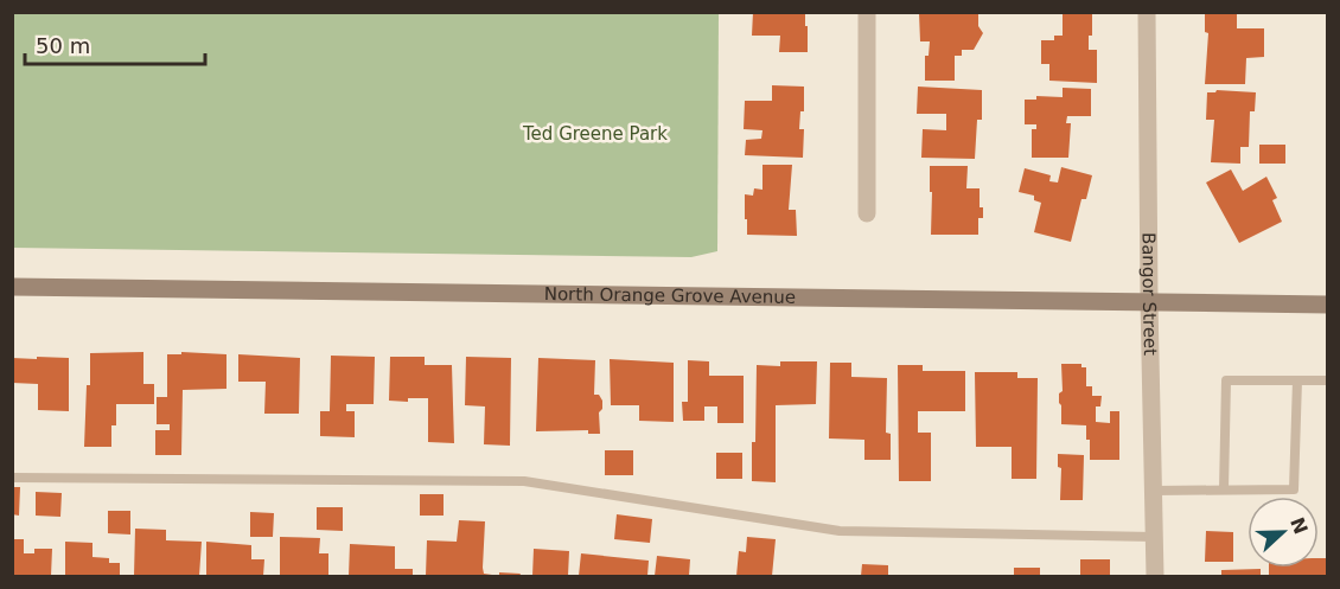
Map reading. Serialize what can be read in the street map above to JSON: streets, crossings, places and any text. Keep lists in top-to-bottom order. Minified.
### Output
{"streets":{"main road":["North Orange Grove Avenue"],"street":["Bangor Street"]},"crossings":[["Bangor Street","North Orange Grove Avenue"]],"parks":["Ted Greene Park"],"scale_bar":"50 m","north":"right"}
